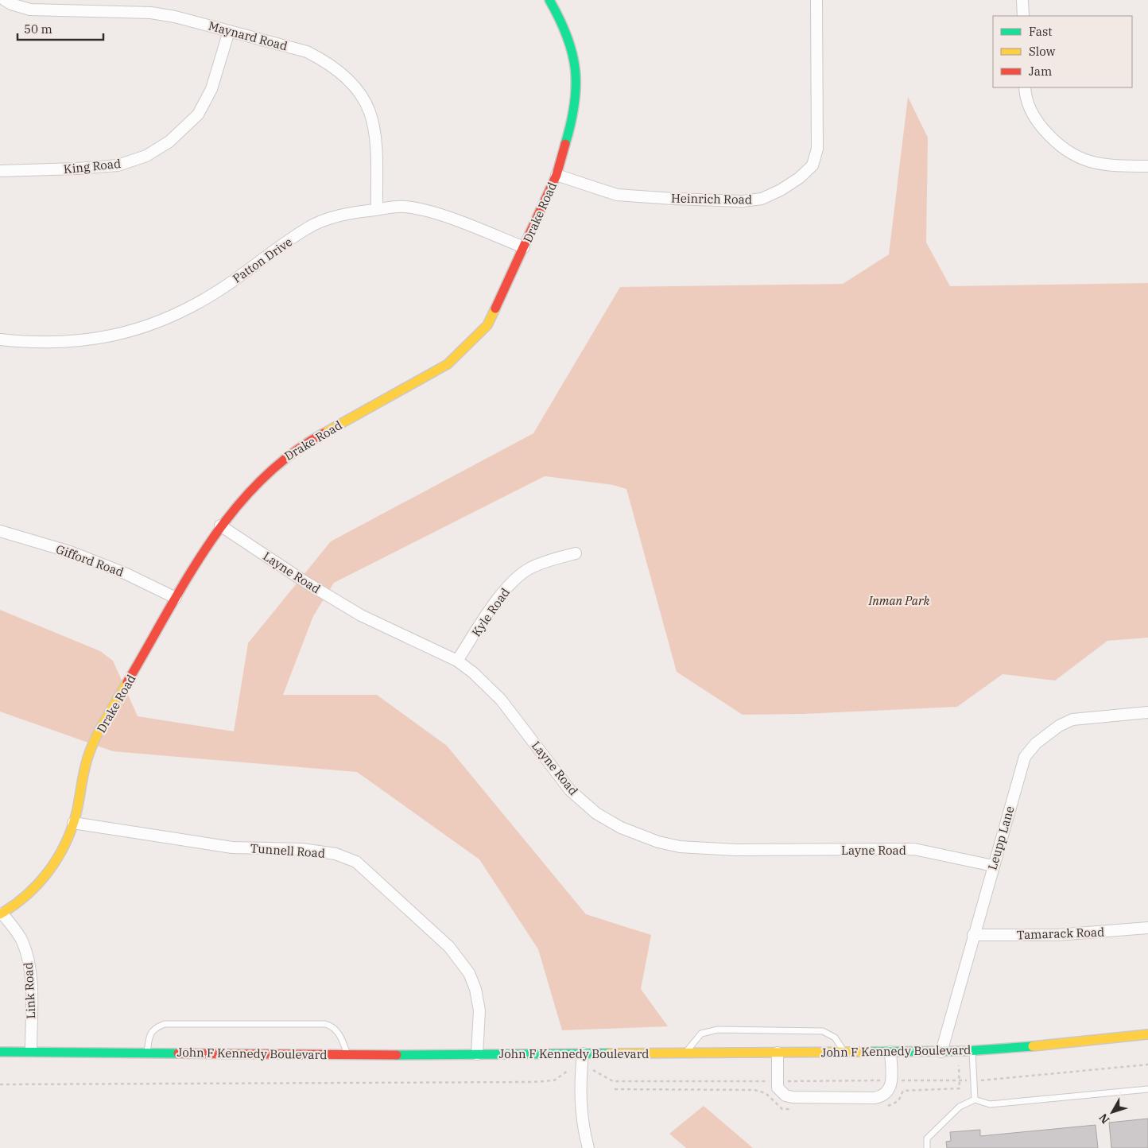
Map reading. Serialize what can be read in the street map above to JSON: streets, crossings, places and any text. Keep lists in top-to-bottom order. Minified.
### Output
{"streets":{"street":["Maynard Road","King Road","Heinrich Road","Drake Road","Patton Drive","Gifford Road","Layne Road","Kyle Road","Leupp Lane","Tunnell Road","Tamarack Road","Link Road","John F Kennedy Boulevard"]},"crossings":[["Maynard Road","King Road"],["Maynard Road","Patton Drive"],["Heinrich Road","Drake Road"],["Drake Road","Patton Drive"],["Drake Road","Gifford Road"],["Drake Road","Layne Road"],["Drake Road","Tunnell Road"],["Drake Road","Link Road"],["Layne Road","Kyle Road"],["Layne Road","Leupp Lane"],["Leupp Lane","Tamarack Road"],["Leupp Lane","John F Kennedy Boulevard"],["Tunnell Road","John F Kennedy Boulevard"],["Link Road","John F Kennedy Boulevard"]],"parks":["Inman Park"],"legend":["Fast","Slow","Jam"],"scale_bar":"50 m","north":"bottom left"}
